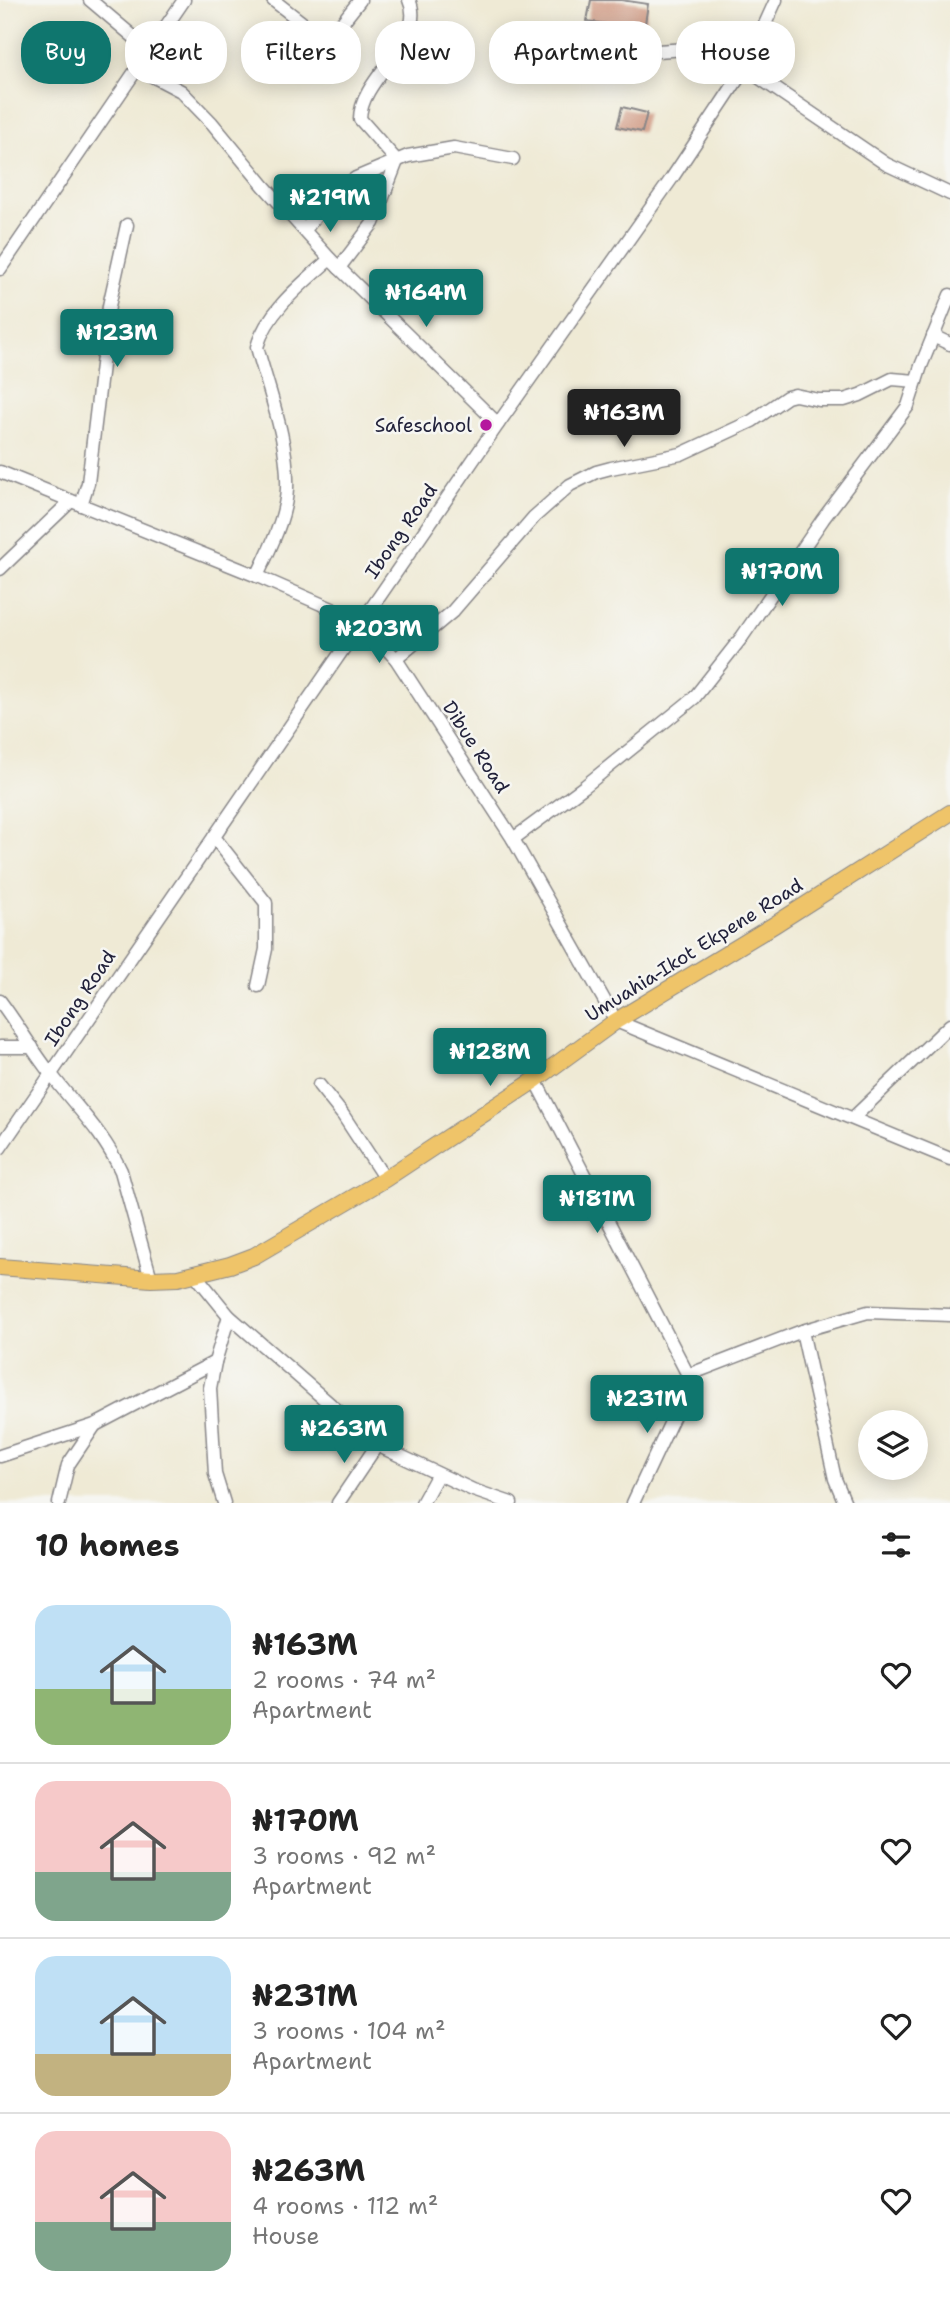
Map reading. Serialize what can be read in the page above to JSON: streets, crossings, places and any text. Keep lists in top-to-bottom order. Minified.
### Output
{"streets":{"main road":["Umuahia-Ikot Ekpene Road"],"street":["Ibong Road","Dibue Road"]},"crossings":[["Ibong Road","Dibue Road"],["Dibue Road","Umuahia-Ikot Ekpene Road"]],"places":["Safeschool"],"page":{"chip":["Buy","Rent","Filters","New","Apartment","House"],"price":["₦219M","₦164M","₦123M","₦163M","₦170M","₦203M","₦128M","₦181M","₦231M","₦263M"],"heading":"10 homes","list":[{"name":"₦163M","note":"2 rooms · 74 m² · Apartment"},{"name":"₦170M","note":"3 rooms · 92 m² · Apartment"},{"name":"₦231M","note":"3 rooms · 104 m² · Apartment"},{"name":"₦263M","note":"4 rooms · 112 m² · House"}]}}
